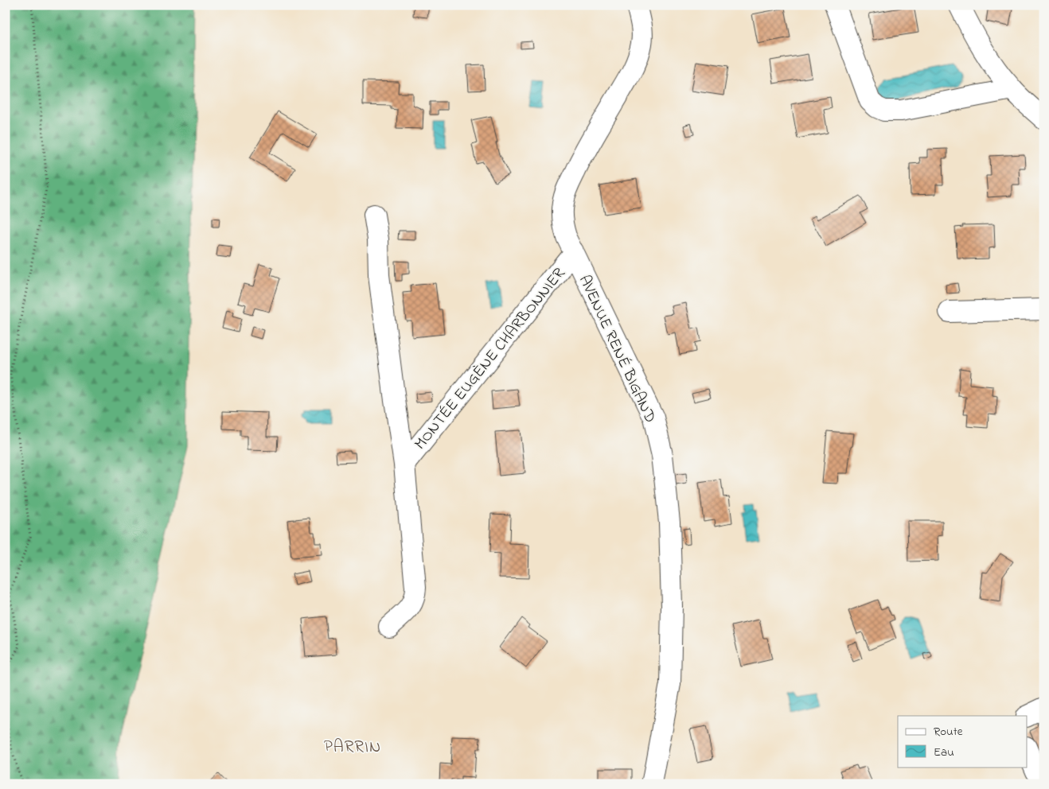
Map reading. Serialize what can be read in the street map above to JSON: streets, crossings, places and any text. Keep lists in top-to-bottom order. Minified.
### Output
{"streets":{"street":["AVENUE RENÉ BIGAND","MONTÉE EUGÈNE CHARBONNIER"]},"crossings":[["AVENUE RENÉ BIGAND","MONTÉE EUGÈNE CHARBONNIER"]],"districts":["PARRIN"],"legend":["Route","Eau"]}
